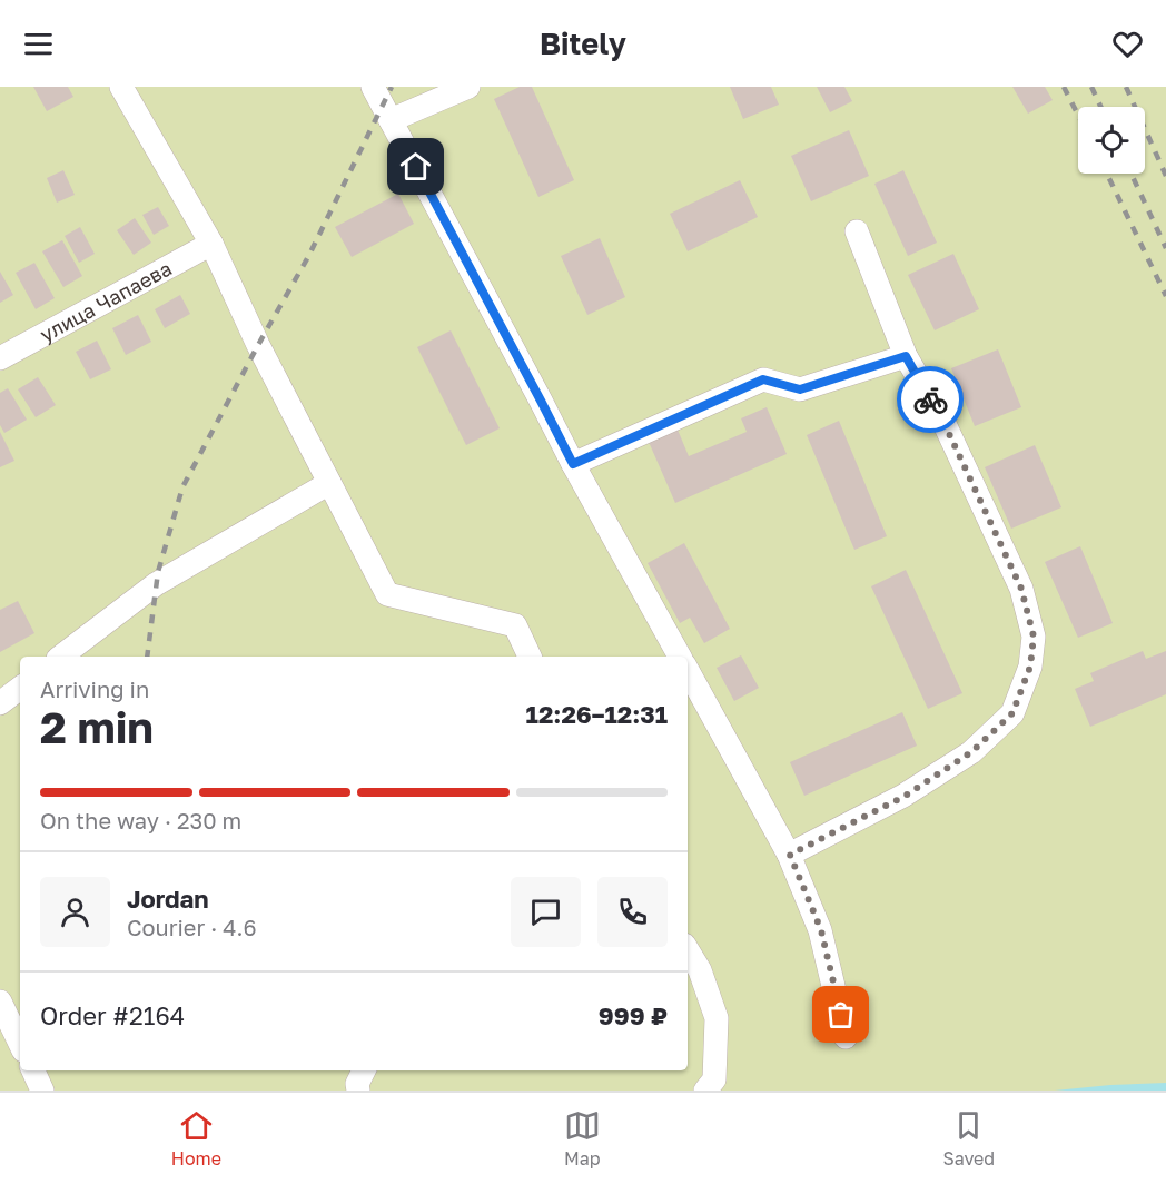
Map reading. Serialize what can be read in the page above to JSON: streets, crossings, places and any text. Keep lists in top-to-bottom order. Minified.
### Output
{"streets":{"street":["улица Чапаева"]},"page":{"header":"Bitely","heading":["2 min","Arriving in","12:26–12:31"],"panel":["Jordan","Courier · 4.6","Order #2164","999 ₽"],"bar":"On the way · 230 m","tabs":["Home","Map","Saved"]}}
